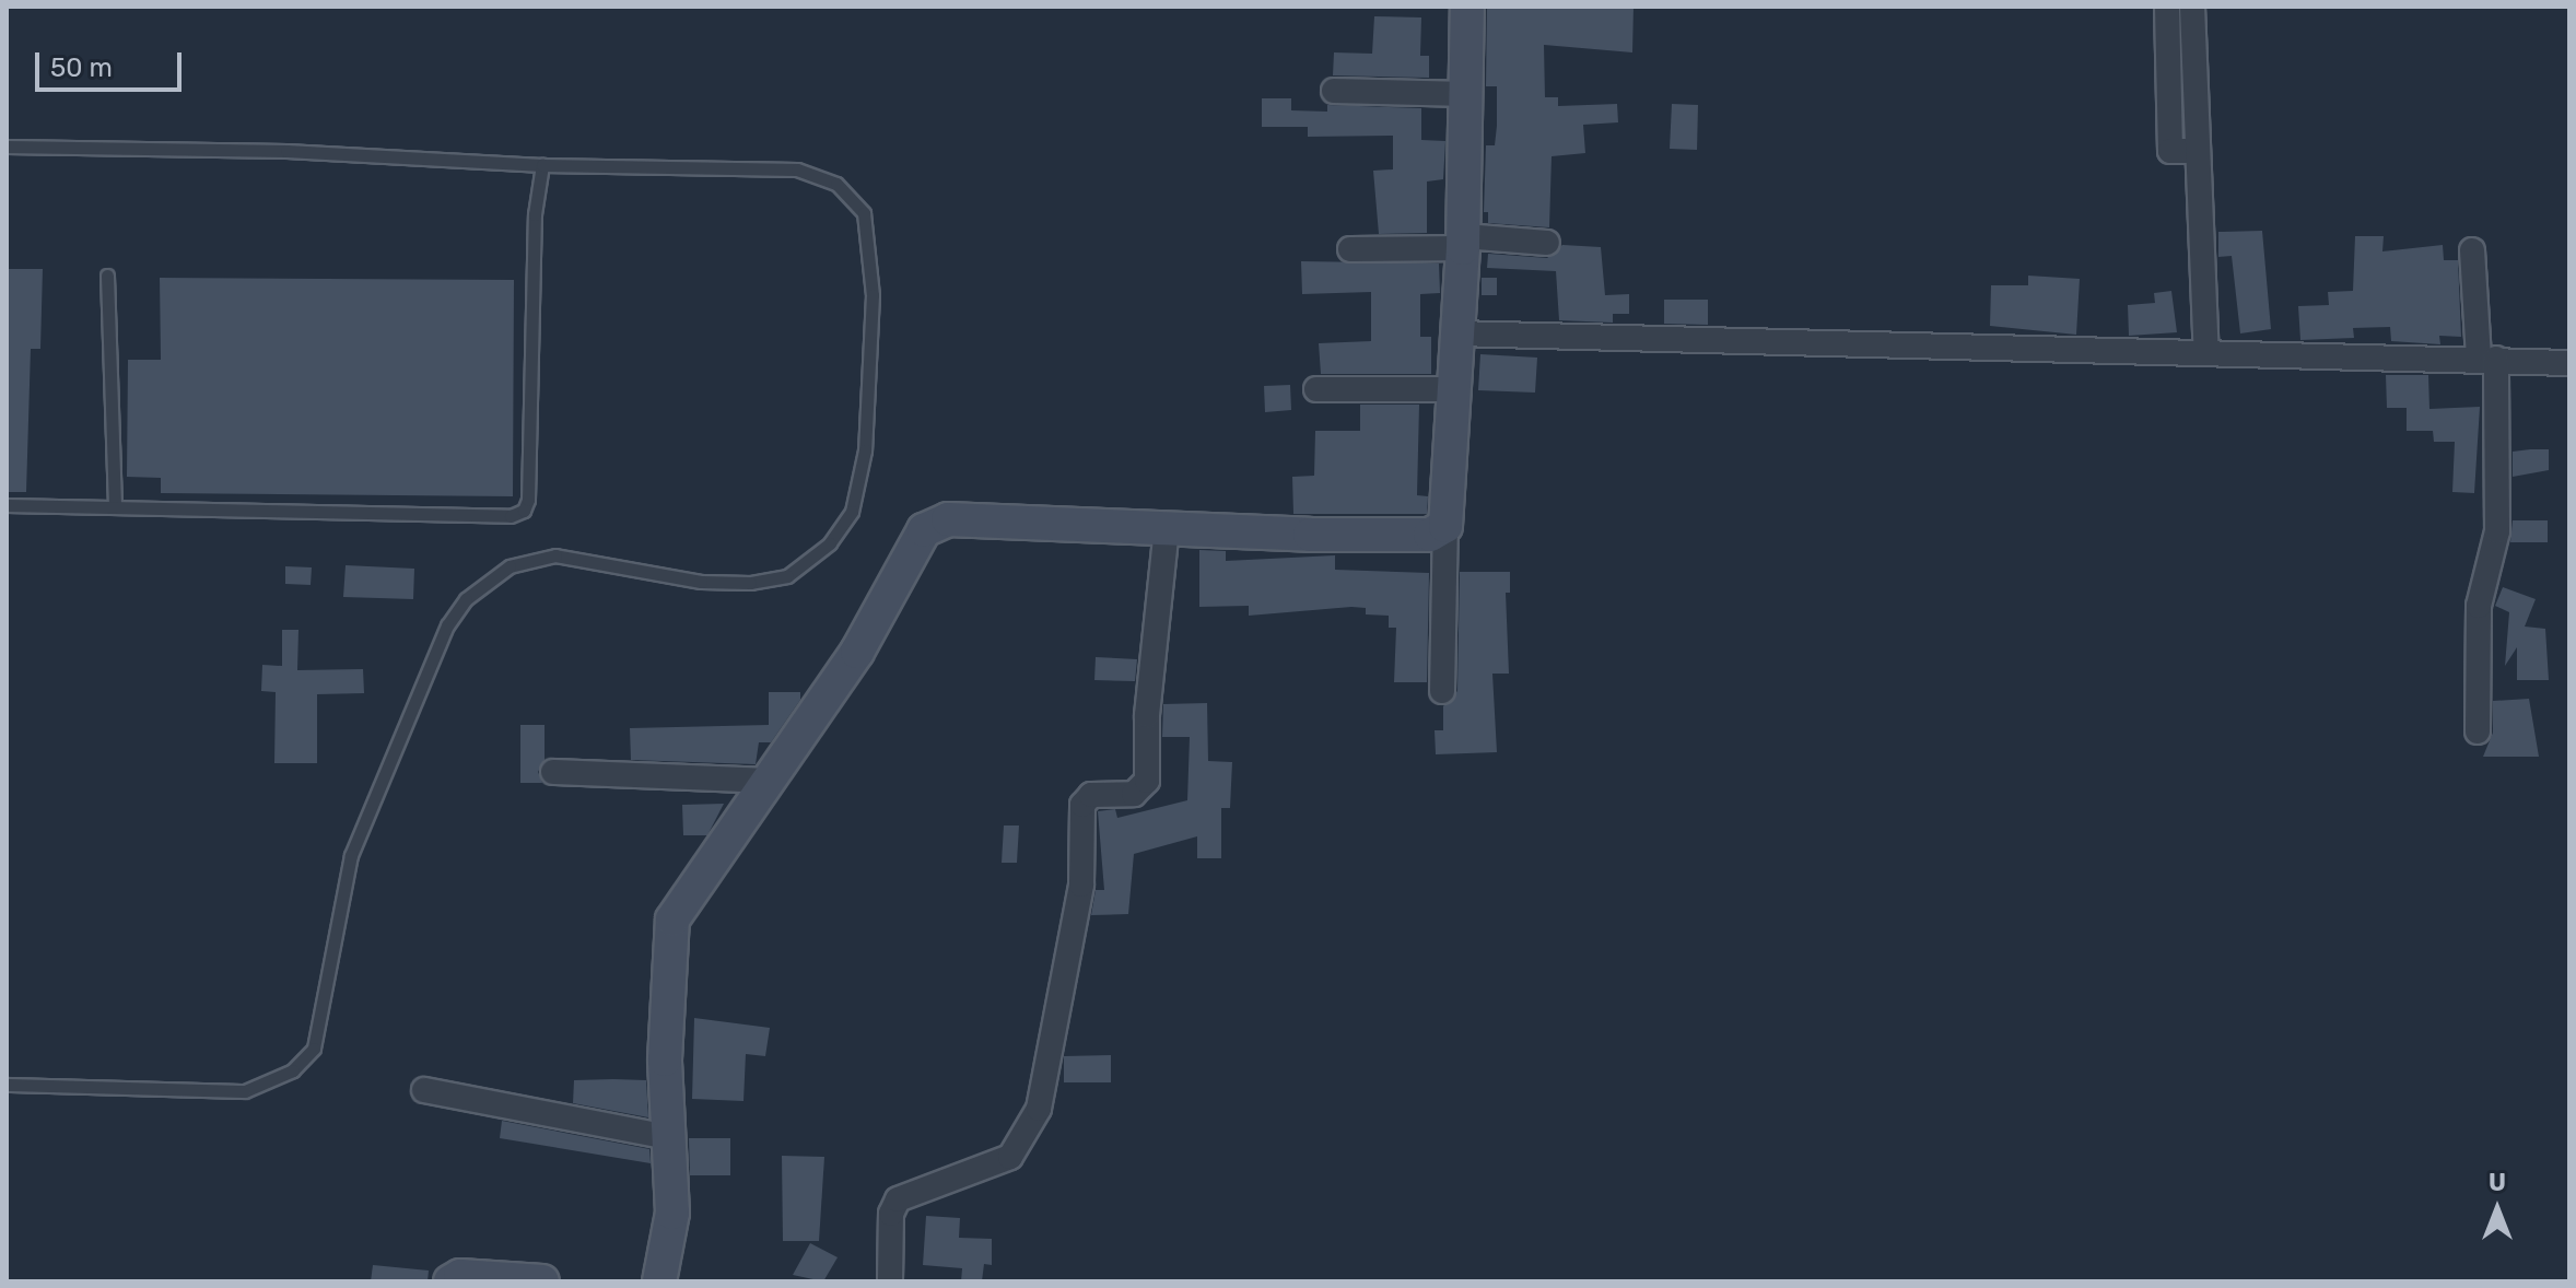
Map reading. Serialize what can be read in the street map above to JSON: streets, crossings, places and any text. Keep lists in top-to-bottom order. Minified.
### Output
{"scale_bar":"50 m","north":"top"}
